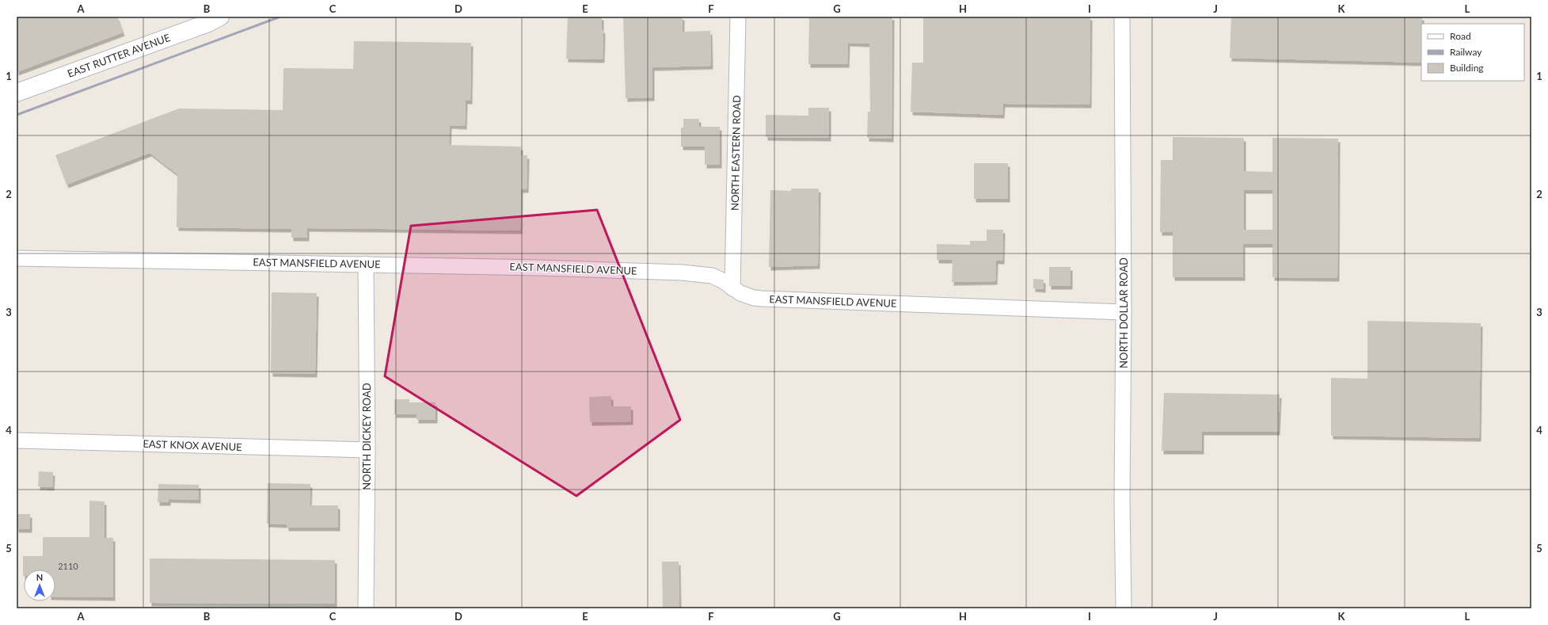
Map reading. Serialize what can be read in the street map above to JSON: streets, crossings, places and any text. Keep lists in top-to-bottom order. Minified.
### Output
{"streets":{"street":["EAST RUTTER AVENUE","NORTH EASTERN ROAD","EAST MANSFIELD AVENUE","NORTH DOLLAR ROAD","NORTH DICKEY ROAD","EAST KNOX AVENUE"]},"crossings":[["NORTH EASTERN ROAD","EAST MANSFIELD AVENUE"],["EAST MANSFIELD AVENUE","NORTH DOLLAR ROAD"],["EAST MANSFIELD AVENUE","NORTH DICKEY ROAD"],["NORTH DICKEY ROAD","EAST KNOX AVENUE"]],"house_numbers":["2110"],"legend":["Road","Railway","Building"],"north":"top","grid":{"columns":["A","B","C","D","E","F","G","H","I","J","K","L"],"rows":["1","2","3","4","5"]}}
